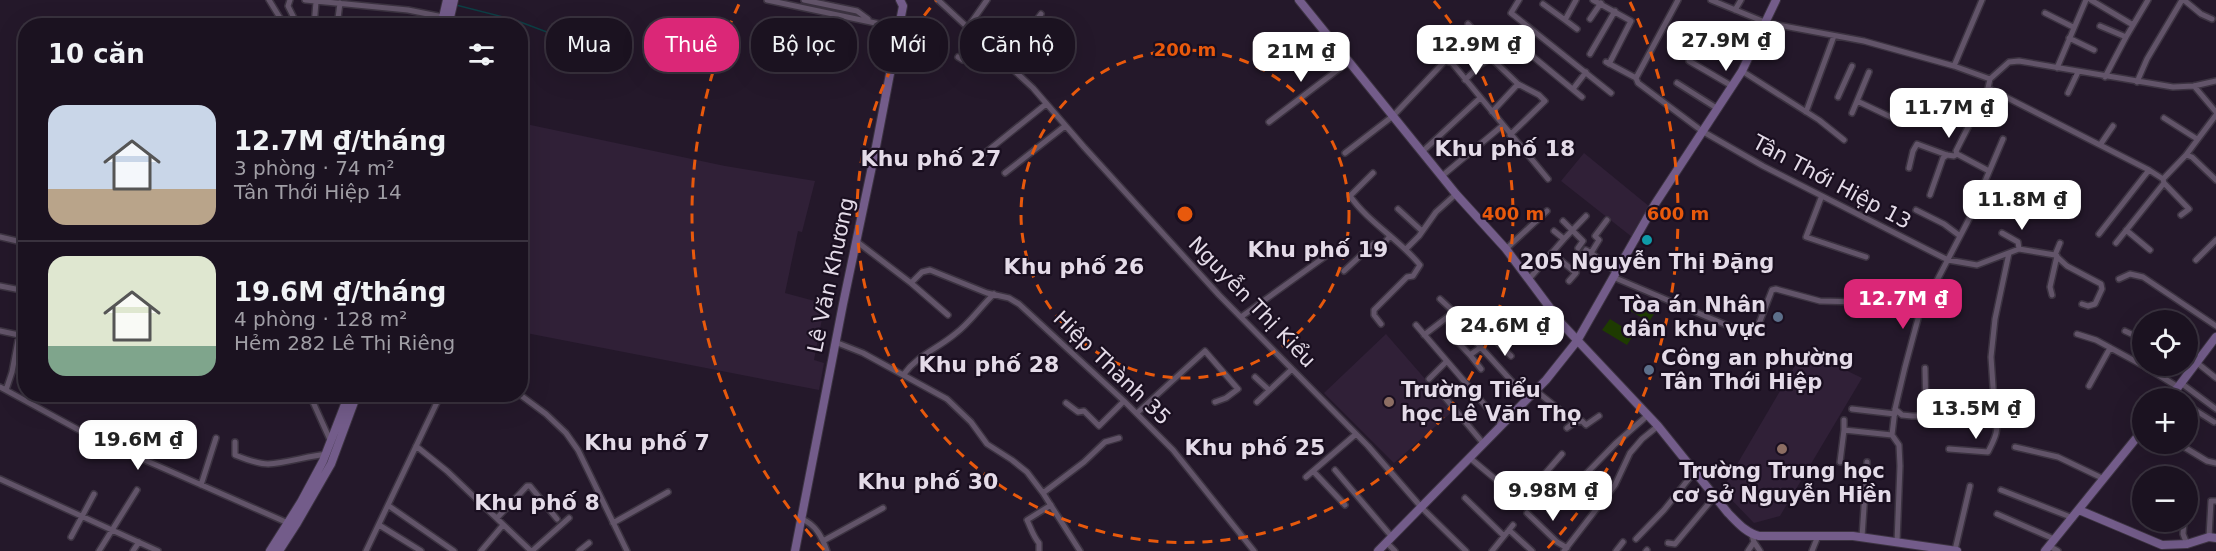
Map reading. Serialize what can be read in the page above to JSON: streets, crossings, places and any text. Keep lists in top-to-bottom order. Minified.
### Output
{"streets":{"street":["Tân Thới Hiệp 13","Lê Văn Khương","Nguyễn Thị Kiểu","Hiệp Thành 35"]},"districts":["Khu phố 18","Khu phố 27","Khu phố 19","Khu phố 26","Khu phố 28","Khu phố 7","Khu phố 25","Khu phố 30","Khu phố 8"],"places":["205 Nguyễn Thị Đặng","Tòa án Nhân dân khu vực","Công an phường Tân Thới Hiệp","Trường Tiểu học Lê Văn Thọ","Trường Trung học cơ sở Nguyễn Hiền"],"page":{"chip":["Mua","Thuê","Bộ lọc","Mới","Căn hộ"],"heading":"10 căn","price":["27.9M ₫","12.9M ₫","21M ₫","11.7M ₫","11.8M ₫","12.7M ₫","24.6M ₫","13.5M ₫","19.6M ₫","9.98M ₫"],"list":[{"name":"12.7M ₫/tháng","note":"3 phòng · 74 m² · Tân Thới Hiệp 14"},{"name":"19.6M ₫/tháng","note":"4 phòng · 128 m² · Hẻm 282 Lê Thị Riêng"}],"map_buttons":["+","−"]},"rings":["200 m","400 m","600 m"]}
